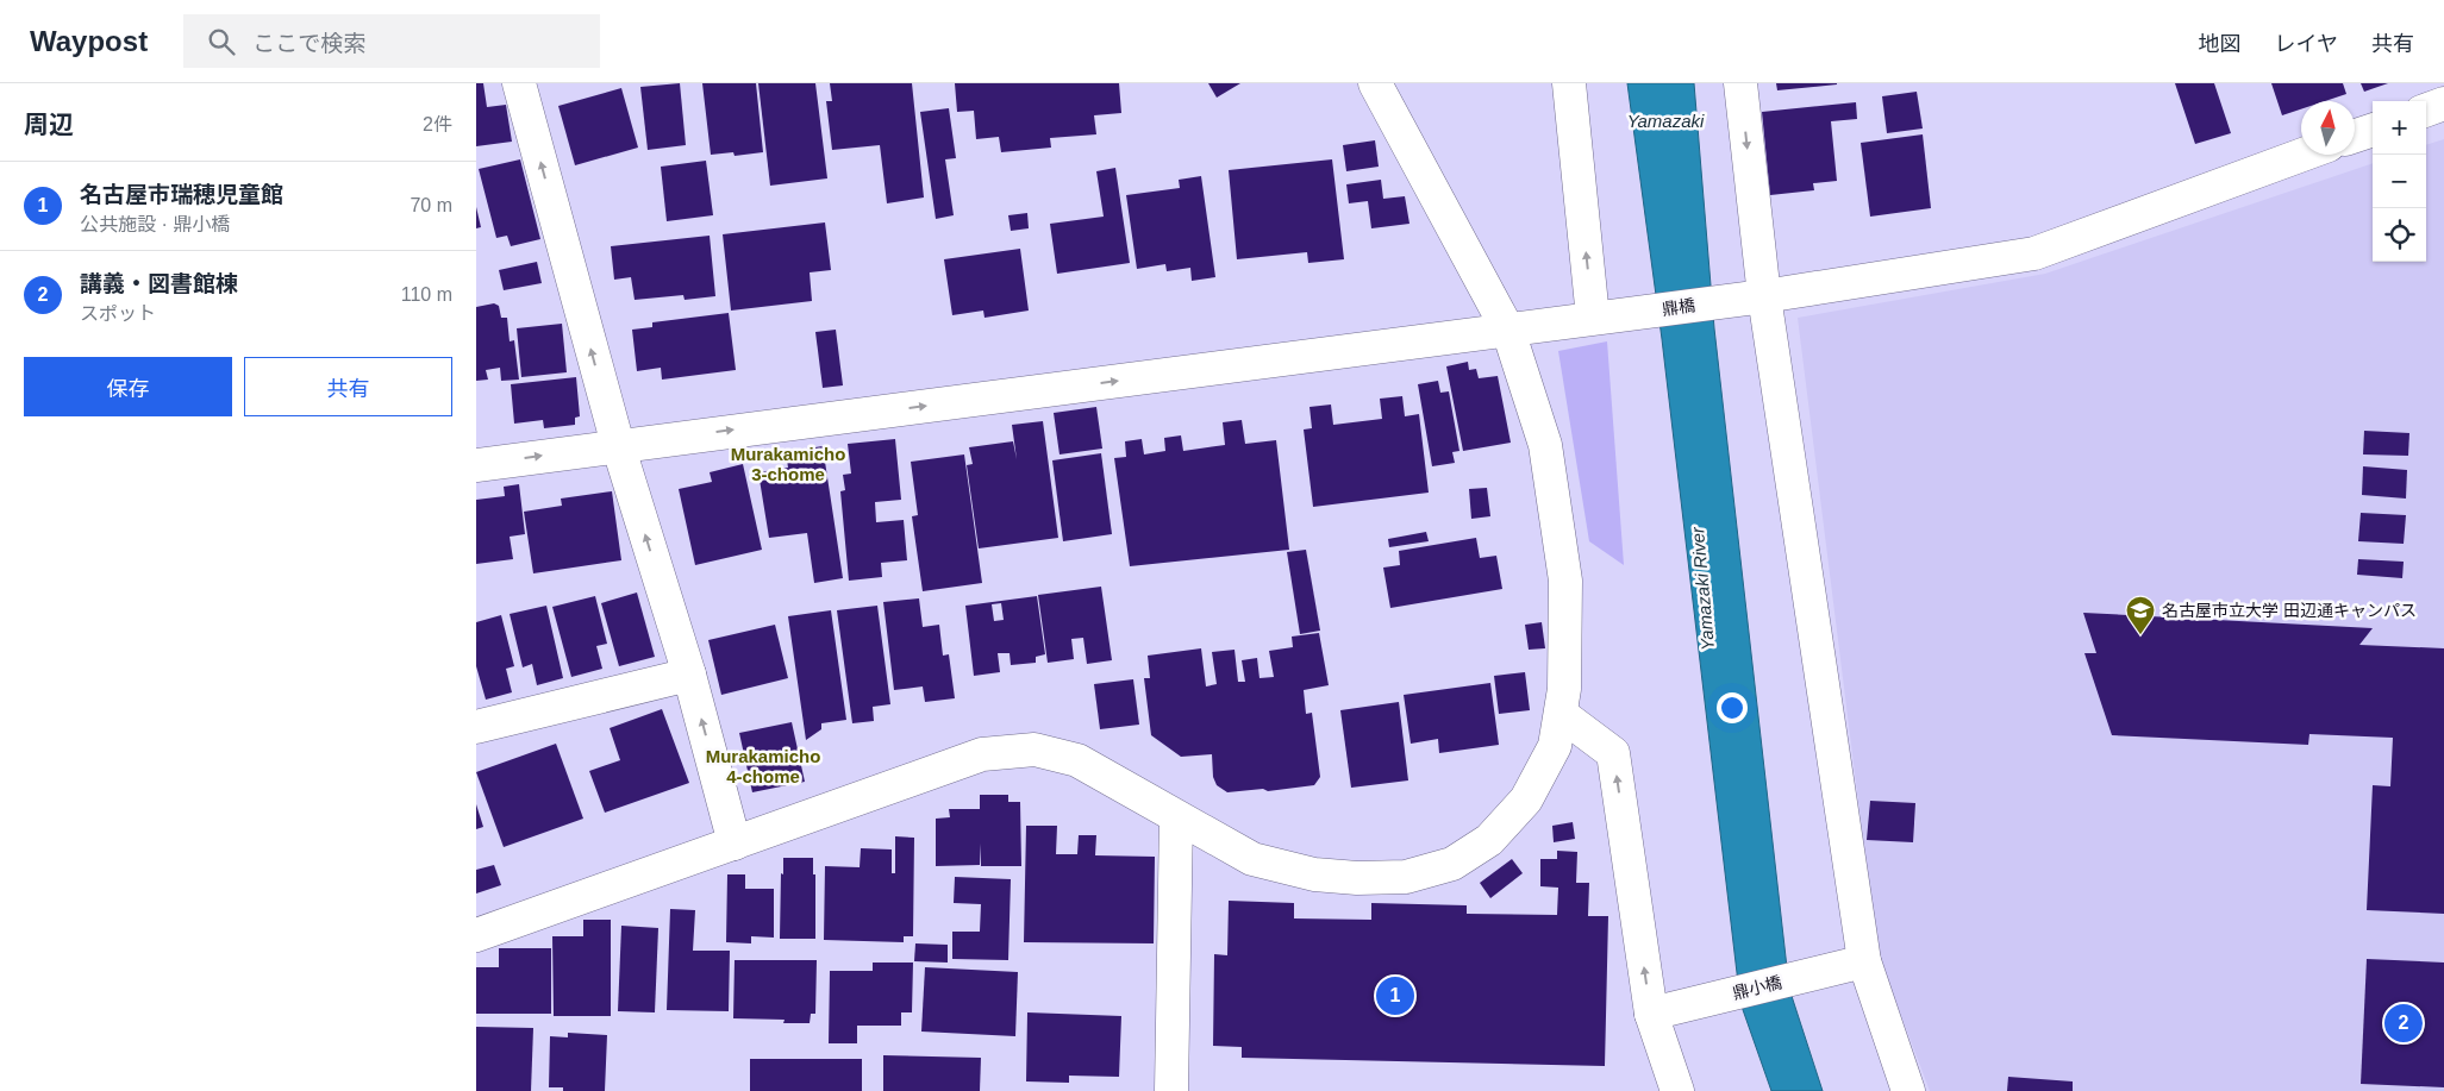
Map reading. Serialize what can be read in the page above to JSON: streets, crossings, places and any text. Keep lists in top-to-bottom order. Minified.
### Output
{"streets":{"street":["鼎橋","鼎小橋"]},"one_way":["鼎橋"],"districts":["Murakamicho 3-chome","Murakamicho 4-chome"],"water":["Yamazaki","Yamazaki River"],"places":{"school or university":["名古屋市立大学 田辺通キャンパス"]},"north":"top","page":{"header":"Waypost","search":"ここで検索","nav":["地図","レイヤ","共有"],"heading":["周辺","2件"],"map_buttons":["+","−"],"list":[{"mark":"1","name":"名古屋市瑞穂児童館","note":"公共施設 · 鼎小橋","value":"70 m"},{"mark":"2","name":"講義・図書館棟","note":"スポット","value":"110 m"}],"buttons":["保存","共有"],"pins":["1","2"]}}
